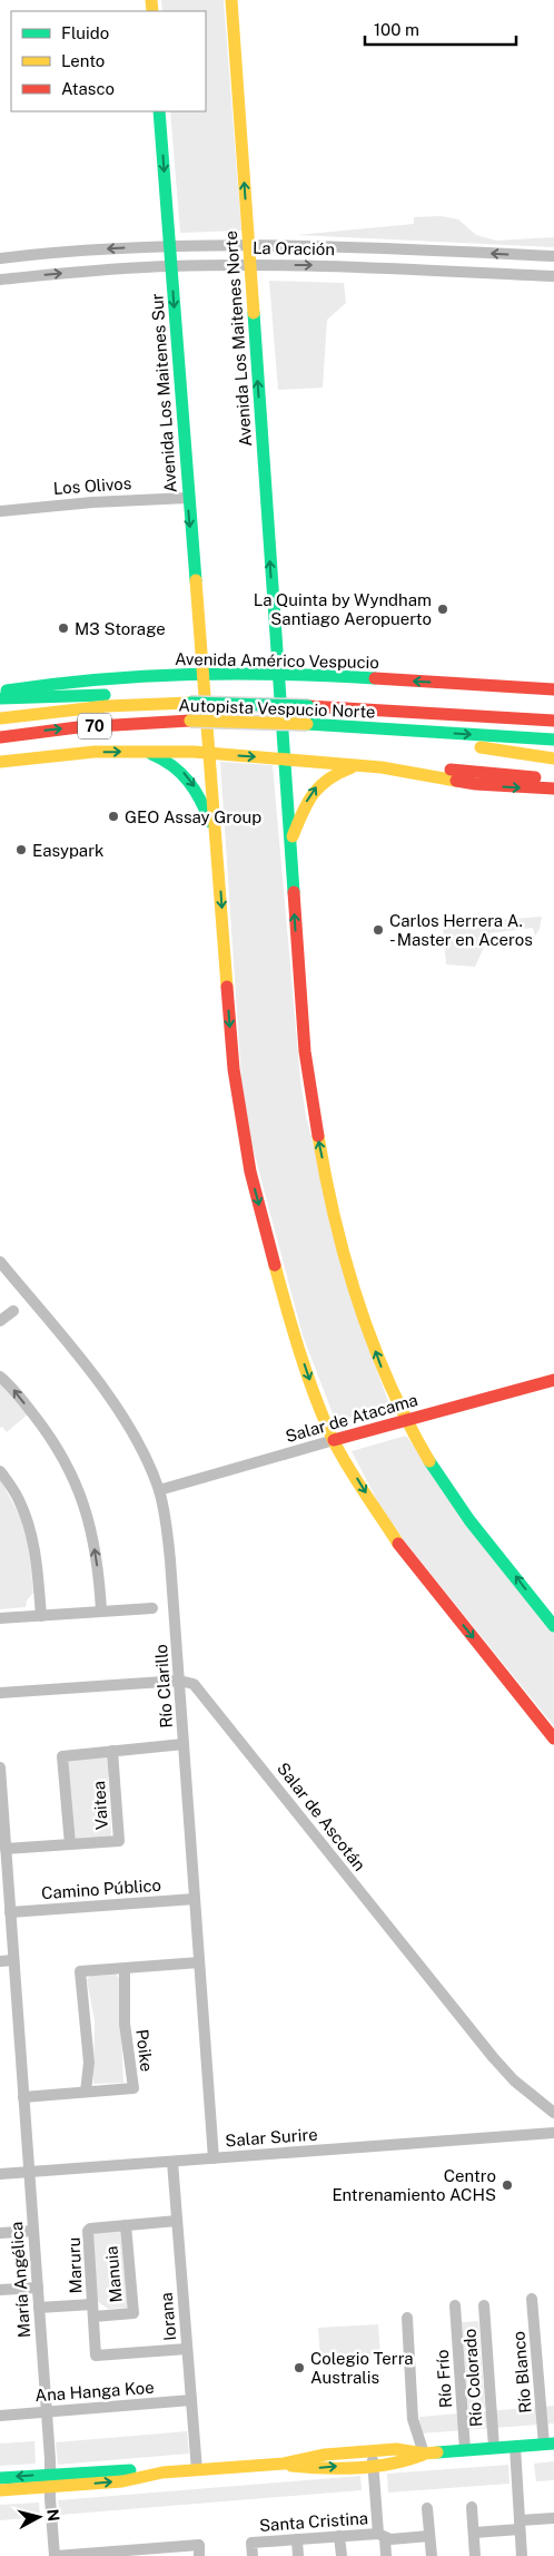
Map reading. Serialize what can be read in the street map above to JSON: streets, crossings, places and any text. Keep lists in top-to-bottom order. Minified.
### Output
{"streets":{"main road":["Avenida Los Maitenes Norte","Avenida Los Maitenes Sur","Avenida Américo Vespucio","Autopista Vespucio Norte","70","Salar de Atacama"],"street":["La Oración","Los Olivos","Río Clarillo","Vaitea","Salar de Ascotán","Camino Público","Poike","Salar Surire","Maruru","Manuia","María Angélica","Iorana","Río Blanco","Río Colorado","Río Frío","Ana Hanga Koe","Santa Cristina"]},"crossings":[["La Oración","Avenida Los Maitenes Norte"],["La Oración","Avenida Los Maitenes Sur"],["Avenida Los Maitenes Norte","Avenida Américo Vespucio"],["Avenida Los Maitenes Norte","Salar de Atacama"],["Avenida Los Maitenes Sur","Los Olivos"],["Avenida Los Maitenes Sur","Avenida Américo Vespucio"],["Salar de Atacama","Río Clarillo"],["Río Clarillo","Vaitea"],["Río Clarillo","Salar de Ascotán"],["Río Clarillo","Camino Público"],["Río Clarillo","Salar Surire"],["Vaitea","María Angélica"],["Camino Público","María Angélica"],["Poike","María Angélica"],["Salar Surire","María Angélica"],["Salar Surire","Iorana"],["Maruru","Manuia"],["Maruru","Iorana"],["Manuia","María Angélica"],["María Angélica","Ana Hanga Koe"],["Iorana","Ana Hanga Koe"]],"one_way":["Avenida Los Maitenes Sur"],"places":["La Quinta by Wyndham Santiago Aeropuerto","M3 Storage","GEO Assay Group","Easypark","Carlos Herrera A. - Master en Aceros","Centro Entrenamiento ACHS","Colegio Terra Australis"],"legend":["Fluido","Lento","Atasco"],"scale_bar":"100 m","north":"right"}
